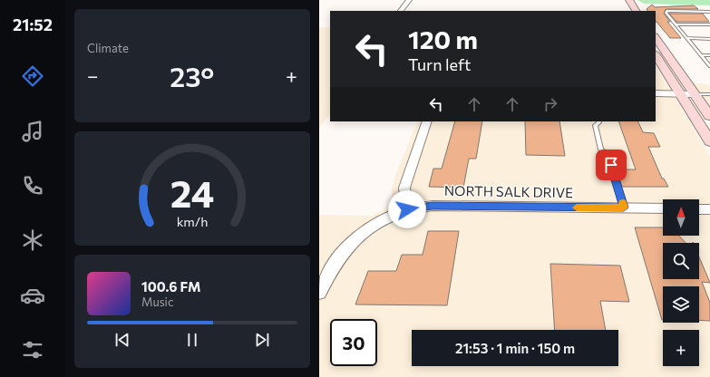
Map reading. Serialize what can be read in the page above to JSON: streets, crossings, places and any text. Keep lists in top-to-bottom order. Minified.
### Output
{"streets":{"street":["NORTH SALK DRIVE"]},"north":"top","page":{"tabs":"21:52","tile":"Climate","turn":["120 m","Turn left"],"heat":["−","23°","+"],"map_buttons":"+","song":["100.6 FM","Music"],"limit":"30","trip":"21:53 · 1 min · 150 m","gauge":["24","km/h"]}}
